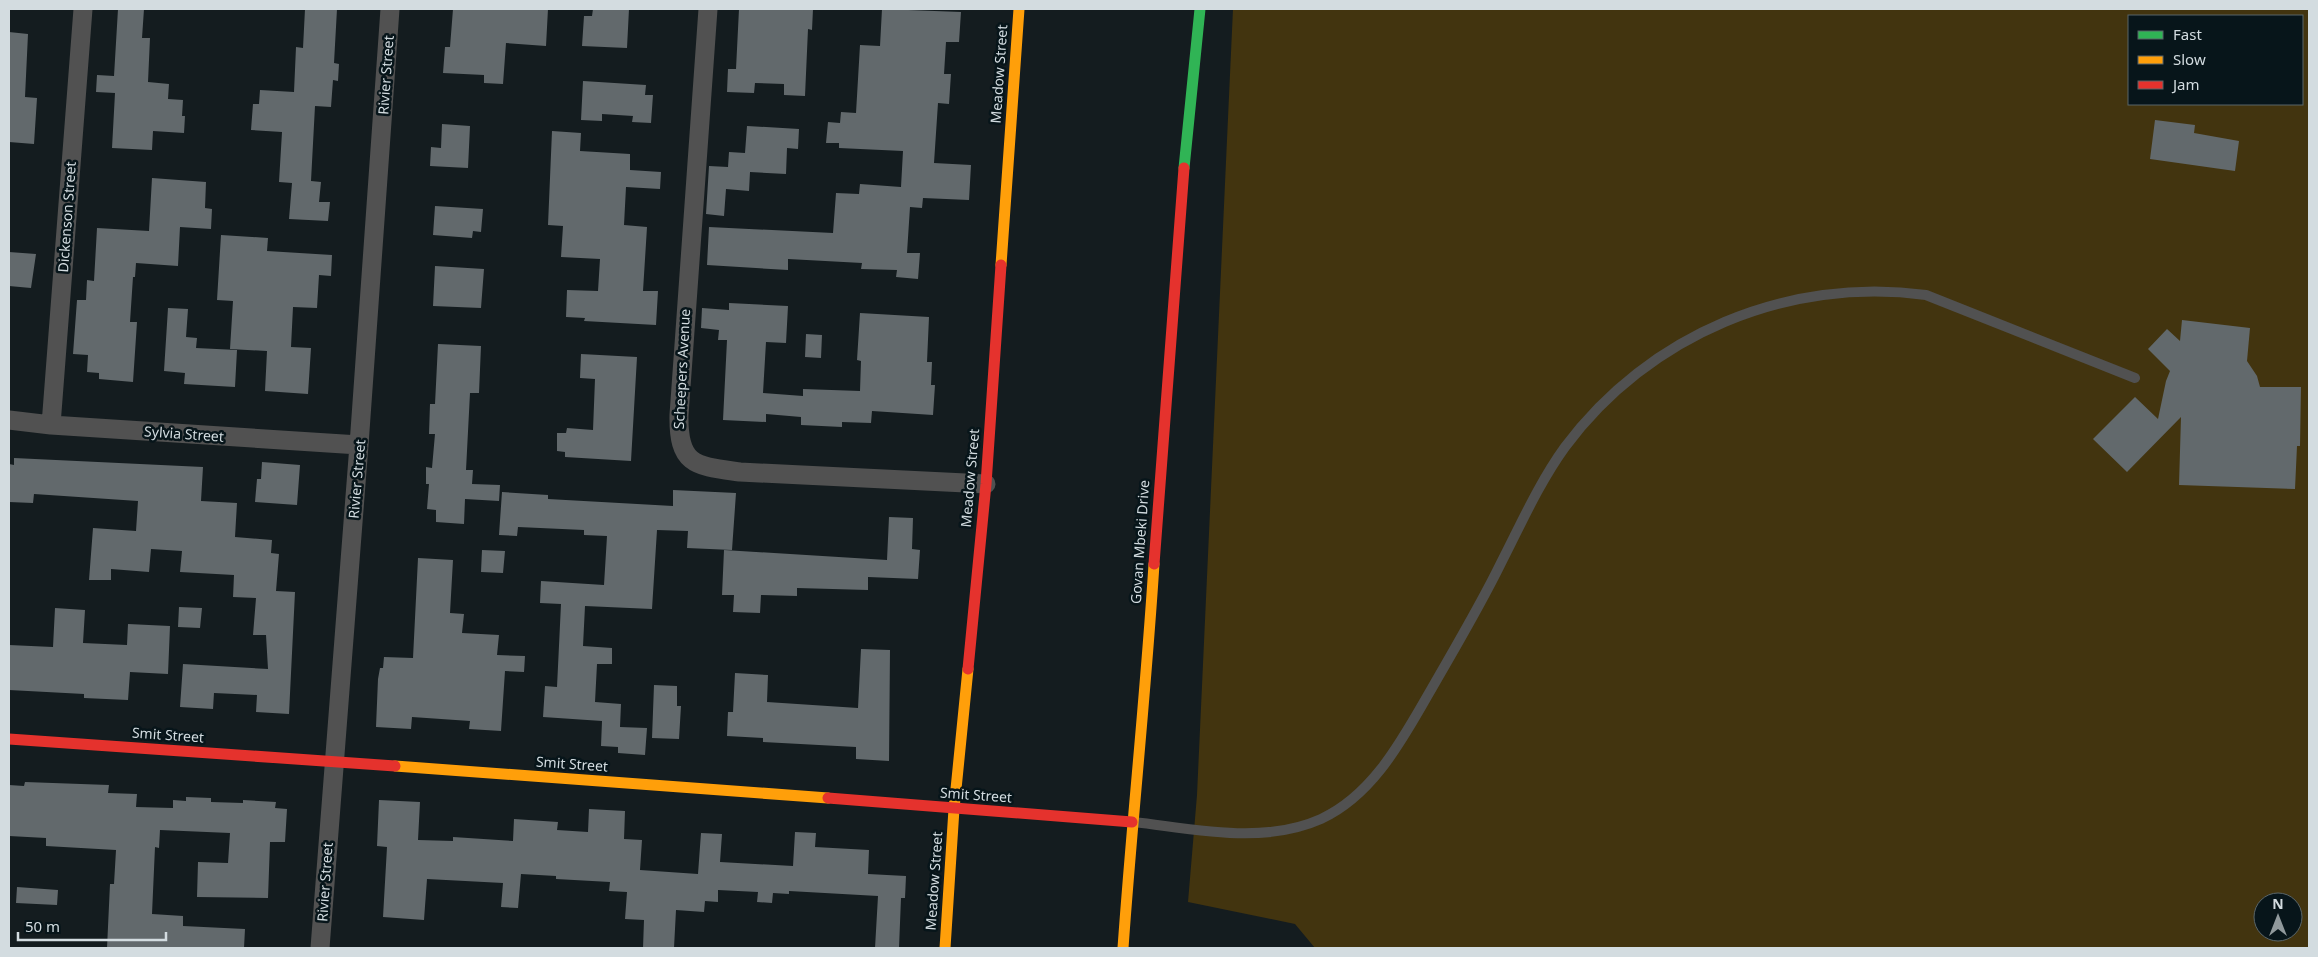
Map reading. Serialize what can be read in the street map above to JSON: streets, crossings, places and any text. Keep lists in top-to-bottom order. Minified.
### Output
{"streets":{"street":["Meadow Street","Rivier Street","Dickenson Street","Scheepers Avenue","Sylvia Street","Govan Mbeki Drive","Smit Street"]},"crossings":[["Meadow Street","Scheepers Avenue"],["Meadow Street","Smit Street"],["Rivier Street","Sylvia Street"],["Rivier Street","Smit Street"],["Dickenson Street","Sylvia Street"],["Govan Mbeki Drive","Smit Street"]],"legend":["Fast","Slow","Jam"],"scale_bar":"50 m","north":"top"}
